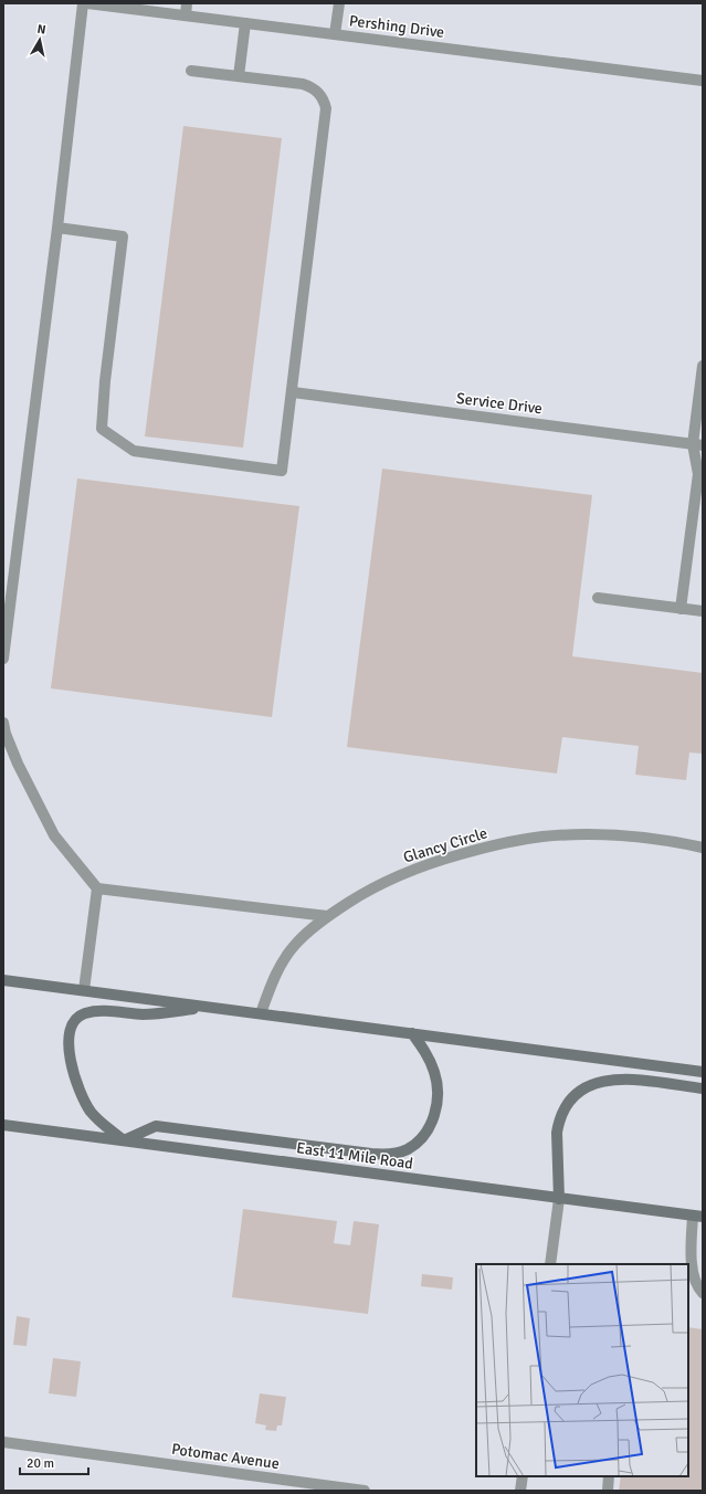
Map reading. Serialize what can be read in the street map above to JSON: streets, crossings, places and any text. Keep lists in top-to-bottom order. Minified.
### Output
{"streets":{"main road":["East 11 Mile Road"],"street":["Pershing Drive","Service Drive","Glancy Circle","Potomac Avenue"]},"scale_bar":"20 m","north":"top"}
